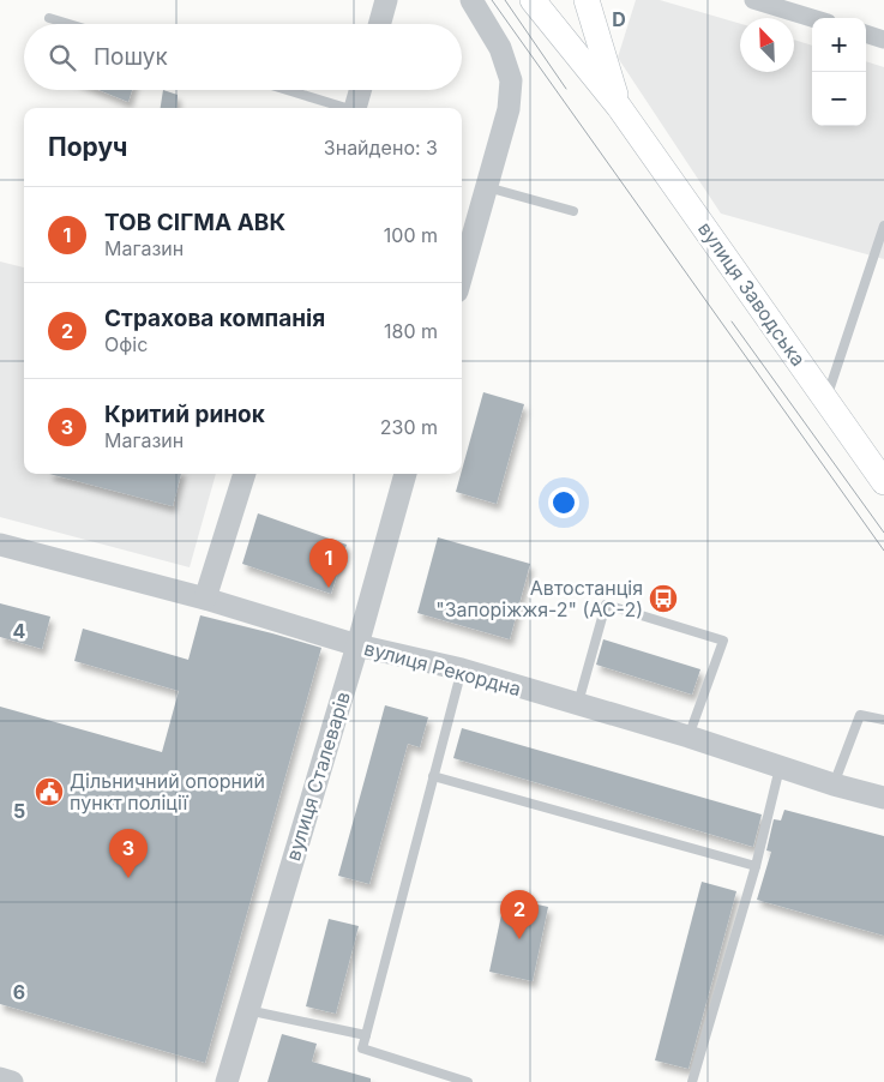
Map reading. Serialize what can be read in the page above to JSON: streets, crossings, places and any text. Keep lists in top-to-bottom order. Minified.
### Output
{"streets":{"main road":["вулиця Заводська"],"street":["вулиця Рекордна","вулиця Сталеварів"]},"crossings":[["вулиця Рекордна","вулиця Сталеварів"]],"places":{"bus stop":["Автостанція \"Запоріжжя-2\" (АС-2)"],"public building":["Дільничний опорний пункт поліції"]},"north":"top left","page":{"map_buttons":["+","−"],"search":"Пошук","heading":["Поруч","Знайдено: 3"],"list":[{"mark":"1","name":"ТОВ СІГМА АВК","note":"Магазин","value":"100 m"},{"mark":"2","name":"Страхова компанія","note":"Офіс","value":"180 m"},{"mark":"3","name":"Критий ринок","note":"Магазин","value":"230 m"}],"pins":["1","3","2"]},"grid":{"columns":["D"],"rows":["4","5","6"]}}
